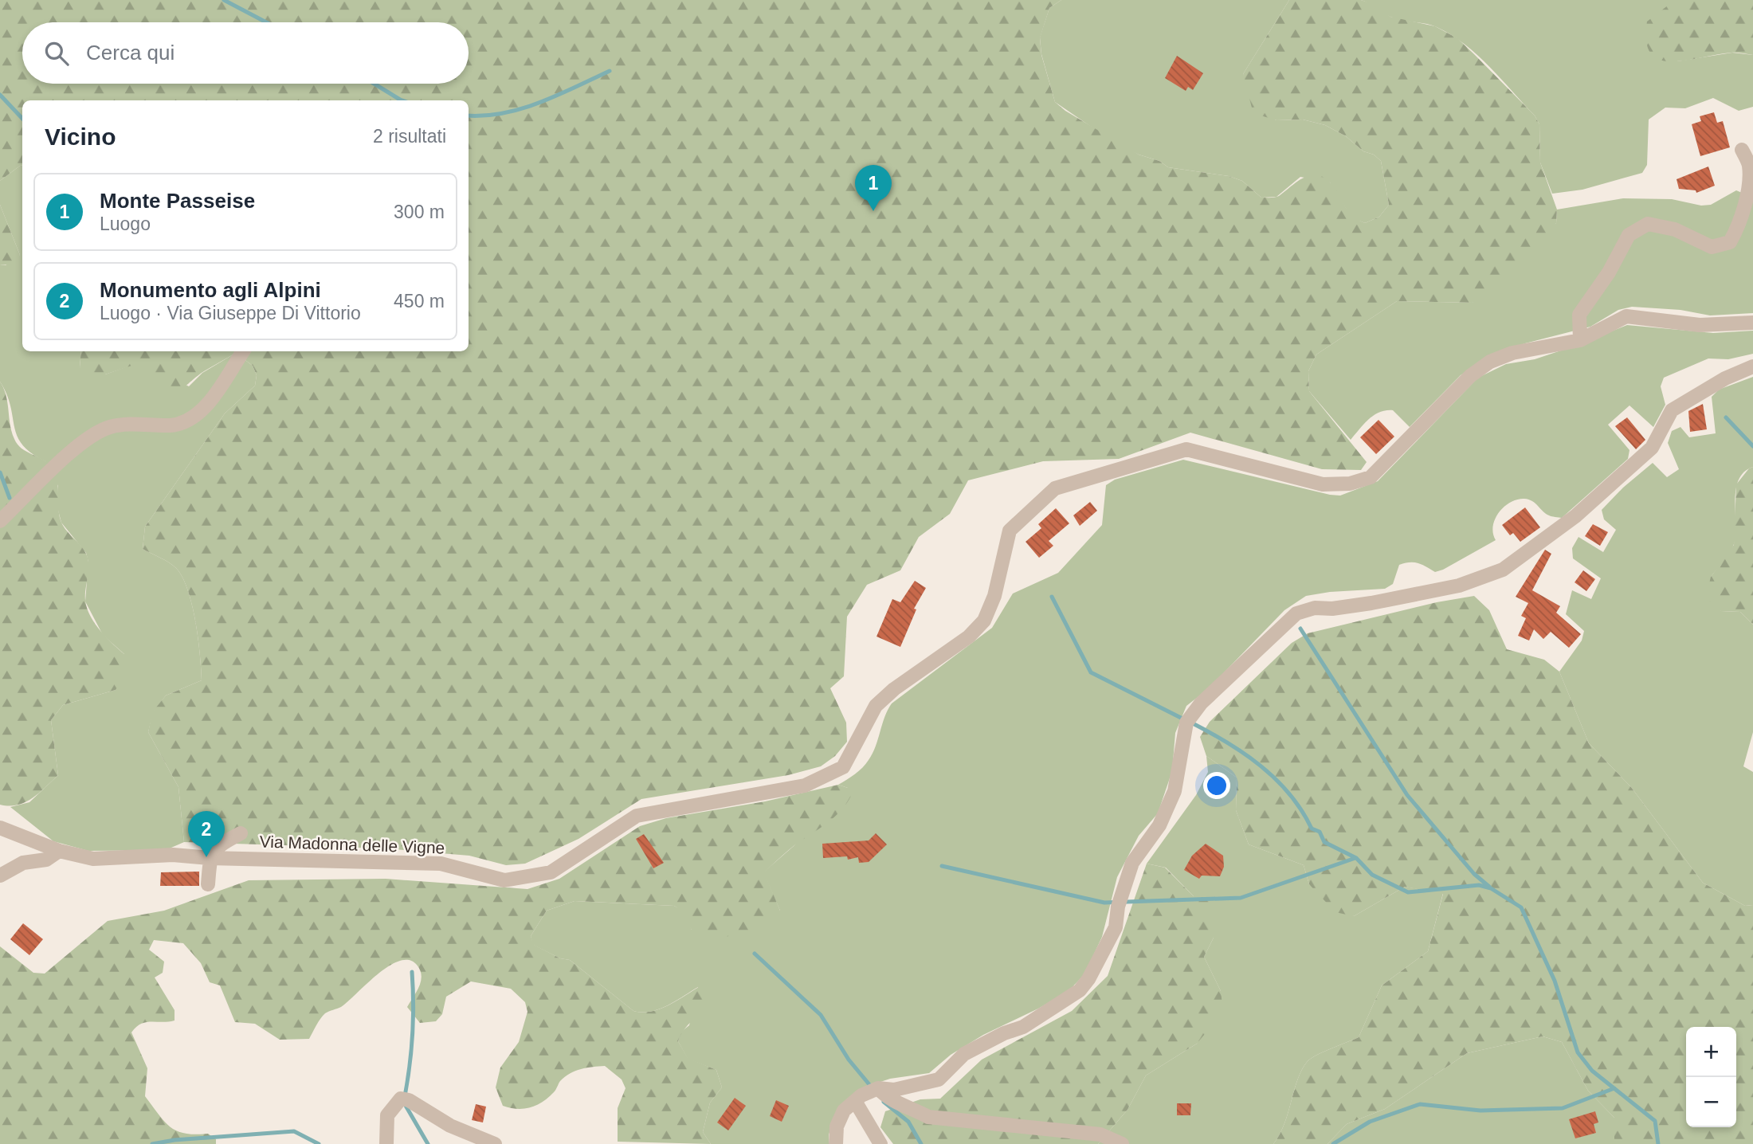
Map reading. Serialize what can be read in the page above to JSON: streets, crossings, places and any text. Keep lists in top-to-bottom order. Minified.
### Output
{"streets":{"street":["Via Madonna delle Vigne"]},"page":{"search":"Cerca qui","heading":["Vicino","2 risultati"],"pins":["1","2"],"list":[{"mark":"1","name":"Monte Passeise","note":"Luogo","value":"300 m"},{"mark":"2","name":"Monumento agli Alpini","note":"Luogo · Via Giuseppe Di Vittorio","value":"450 m"}],"map_buttons":["+","−"]}}
